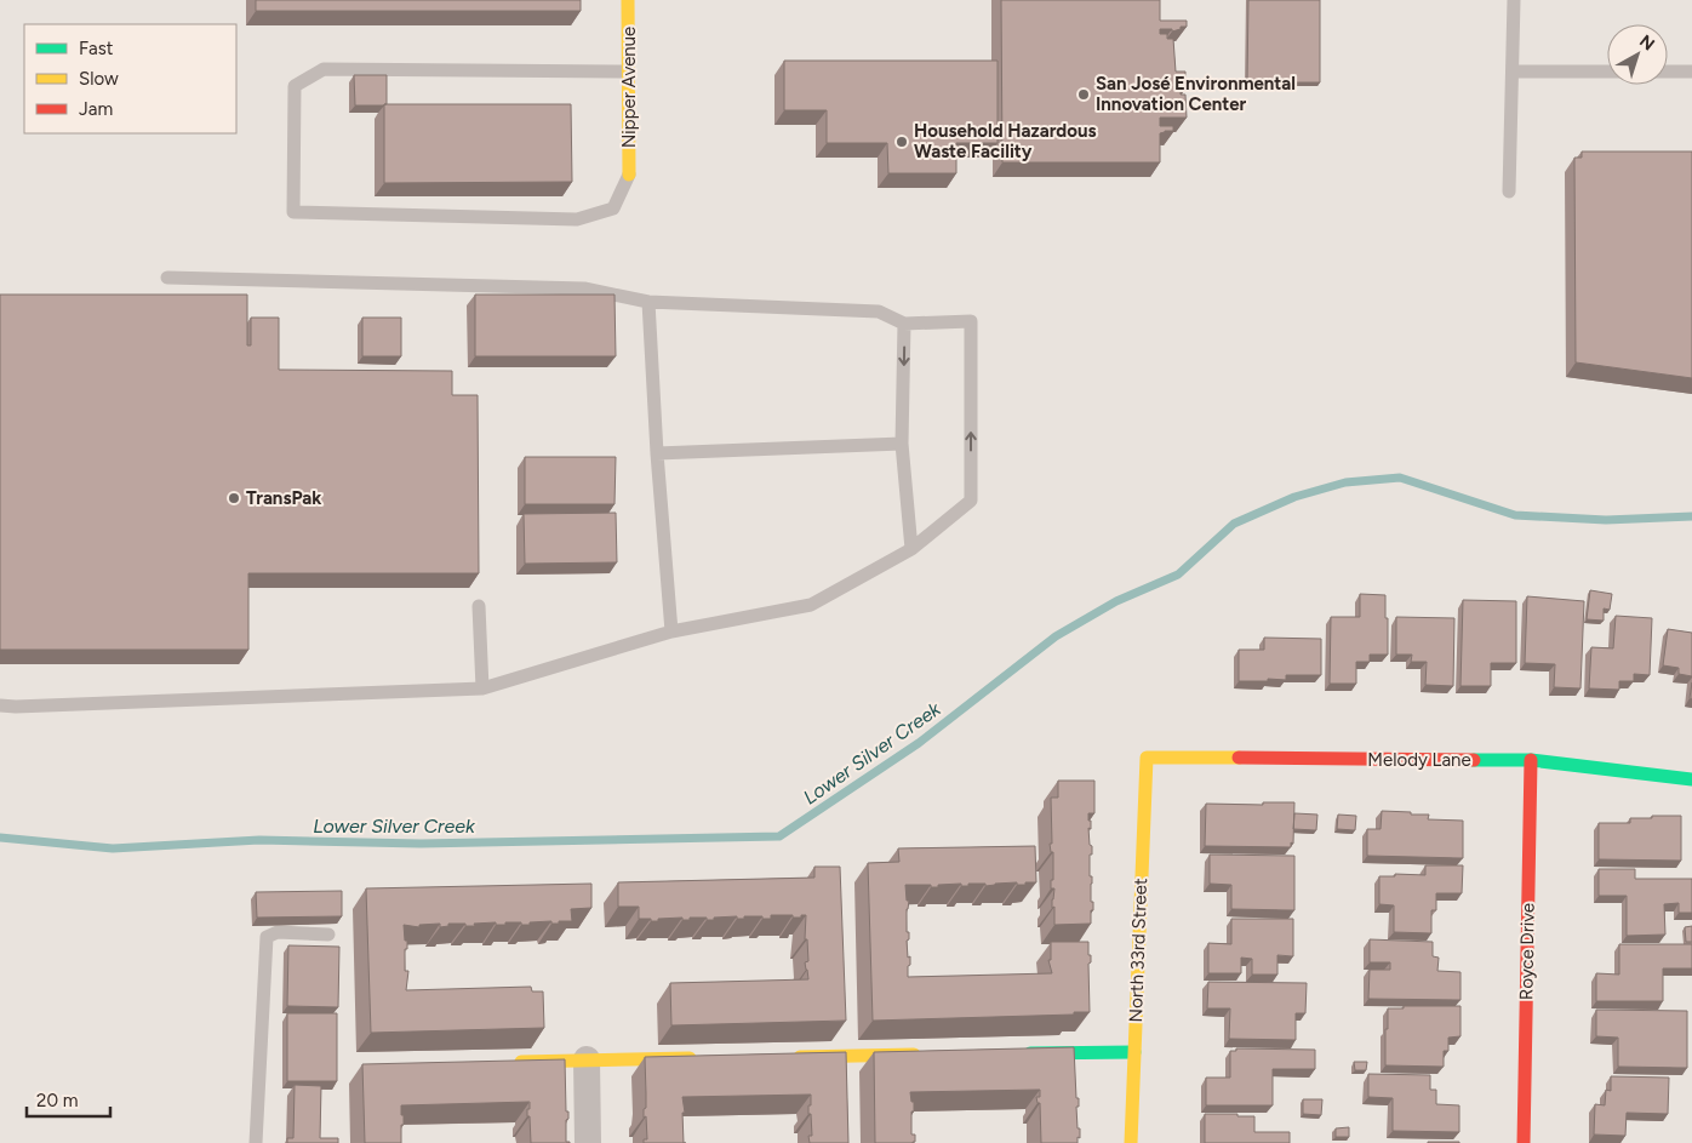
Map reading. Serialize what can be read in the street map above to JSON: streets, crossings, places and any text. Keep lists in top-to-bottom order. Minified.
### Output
{"streets":{"street":["Nipper Avenue","Melody Lane","North 33rd Street","Royce Drive"]},"crossings":[["Melody Lane","North 33rd Street"],["Melody Lane","Royce Drive"]],"water":["Lower Silver Creek"],"places":["San José Environmental Innovation Center","Household Hazardous Waste Facility","TransPak"],"legend":["Fast","Slow","Jam"],"scale_bar":"20 m","north":"top right"}
